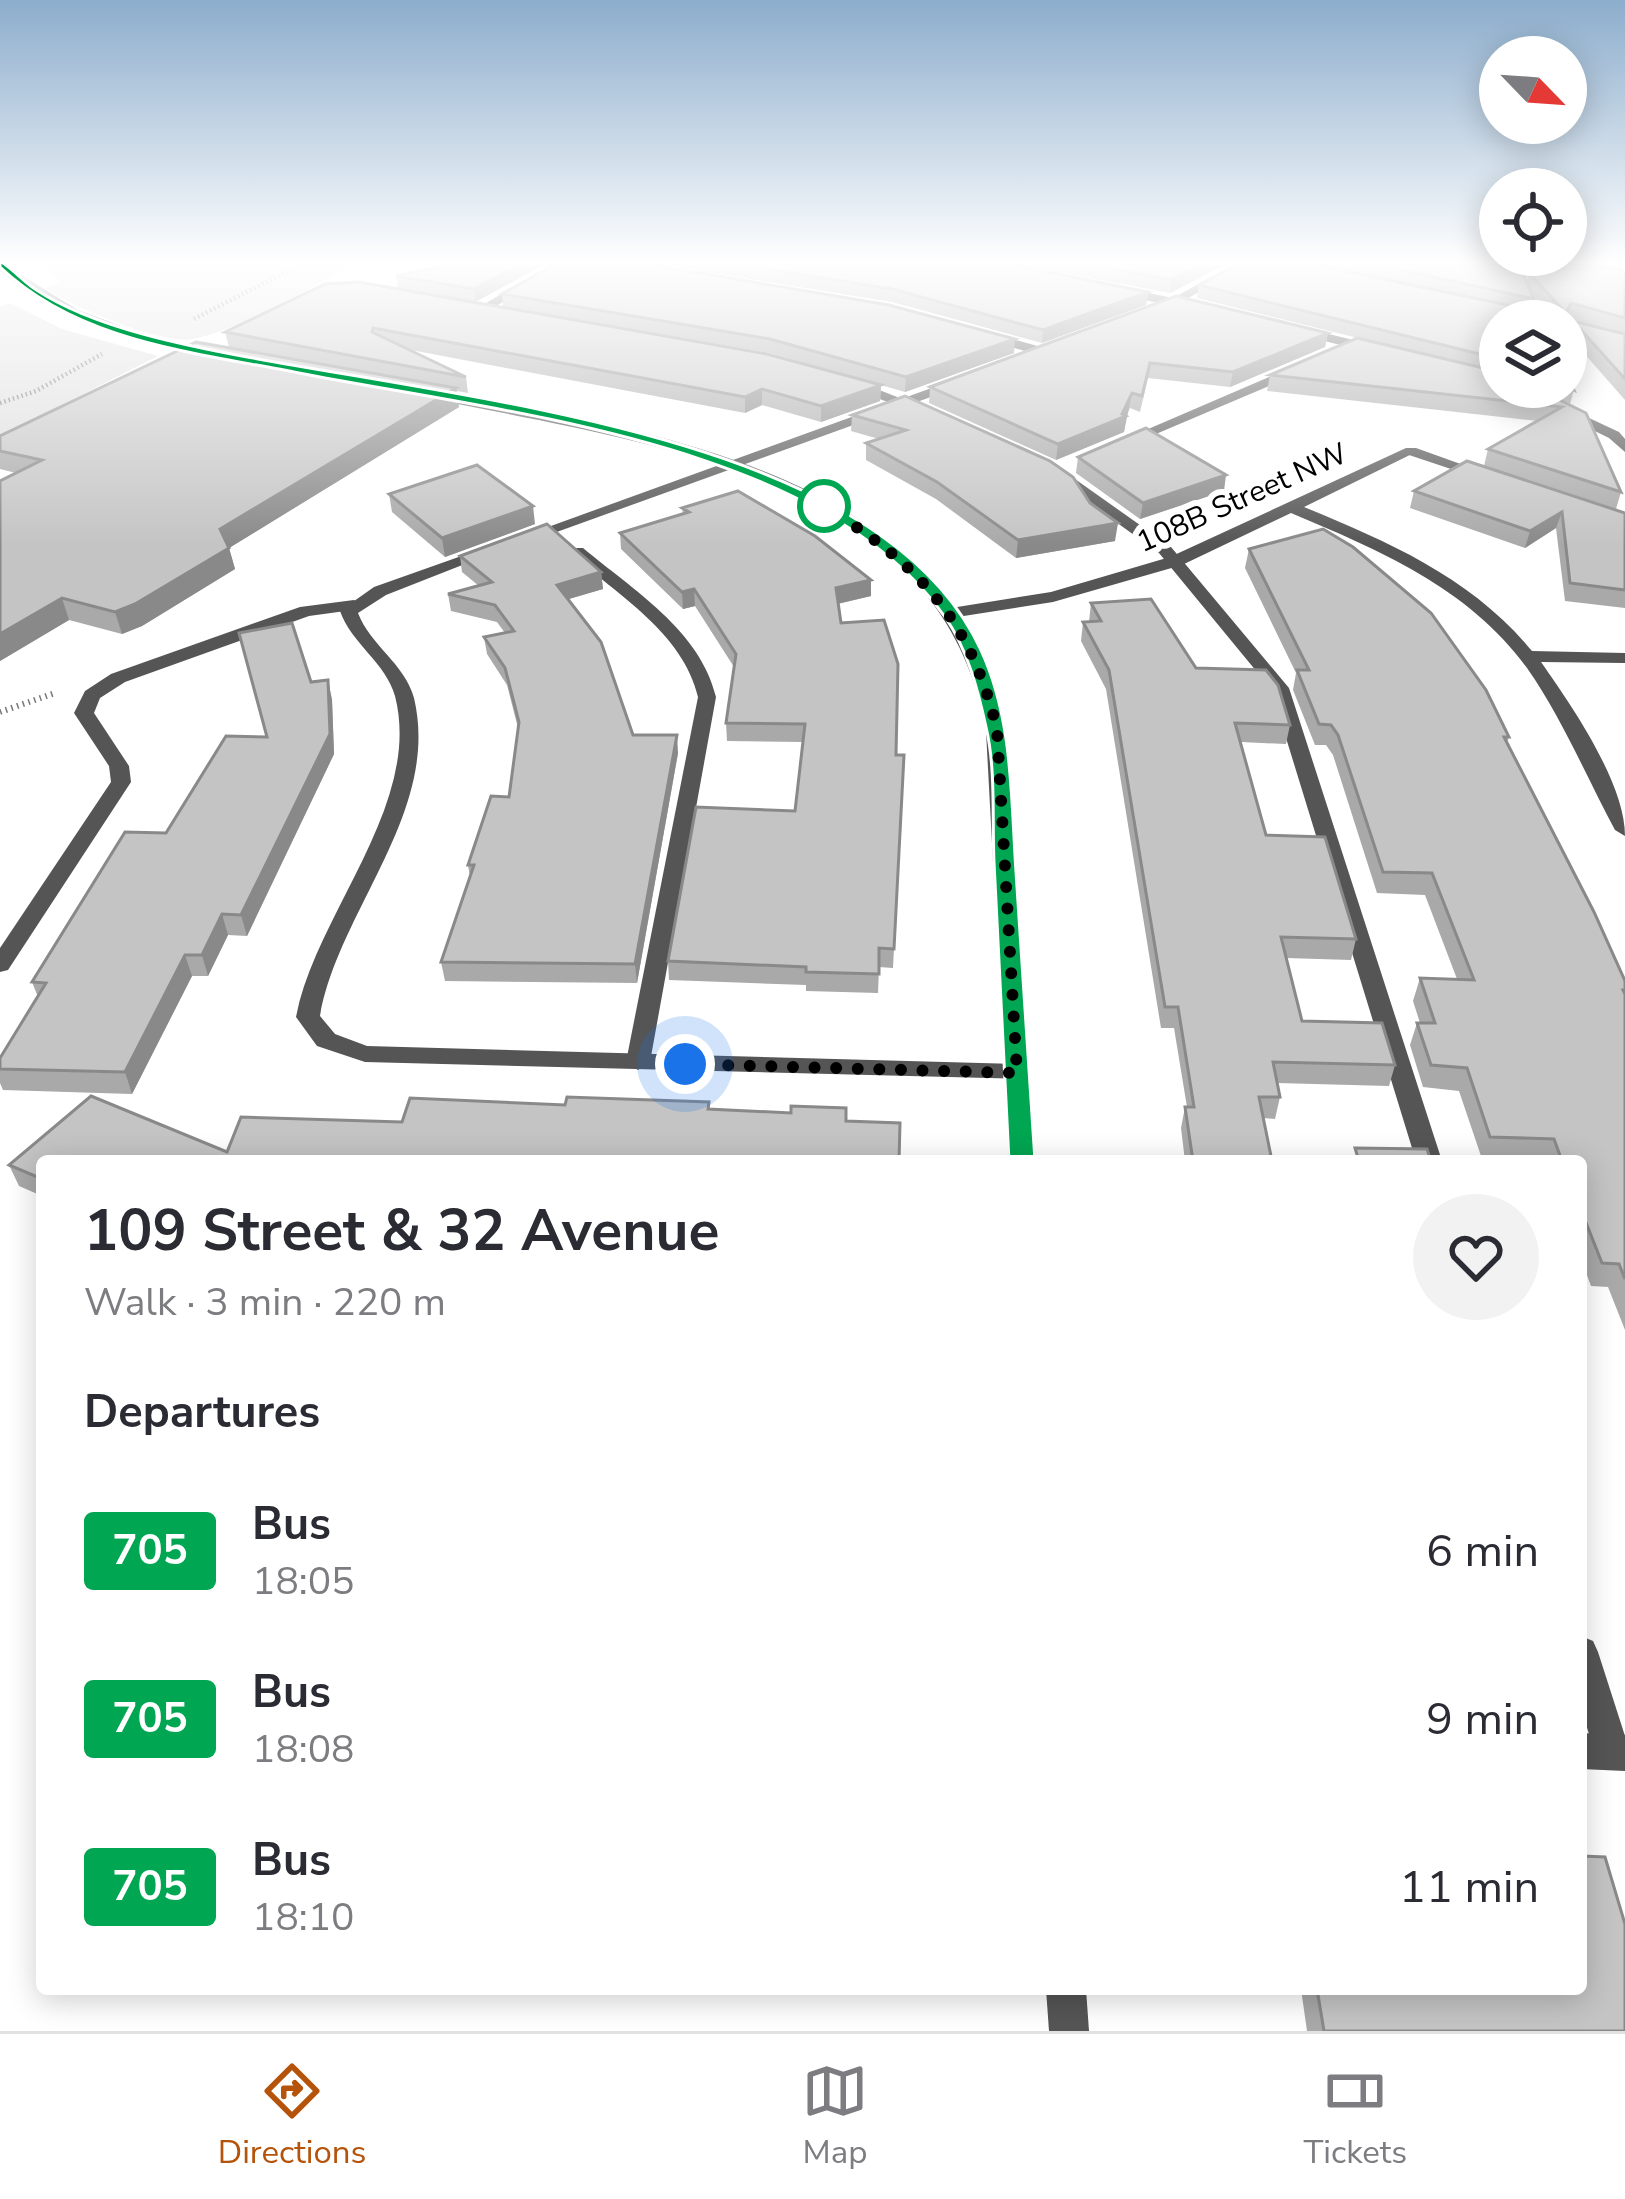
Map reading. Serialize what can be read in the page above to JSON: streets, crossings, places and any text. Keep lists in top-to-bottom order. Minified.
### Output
{"streets":{"street":["108B Street NW"]},"lines":["bus line 705"],"north":"bottom right","page":{"heading":[["109 Street & 32 Avenue","Walk · 3 min · 220 m"],"Departures"],"list":[{"mark":"705","name":"Bus","note":"18:05","value":"6 min"},{"mark":"705","name":"Bus","note":"18:08","value":"9 min"},{"mark":"705","name":"Bus","note":"18:10","value":"11 min"}],"tabs":["Directions","Map","Tickets"]}}
